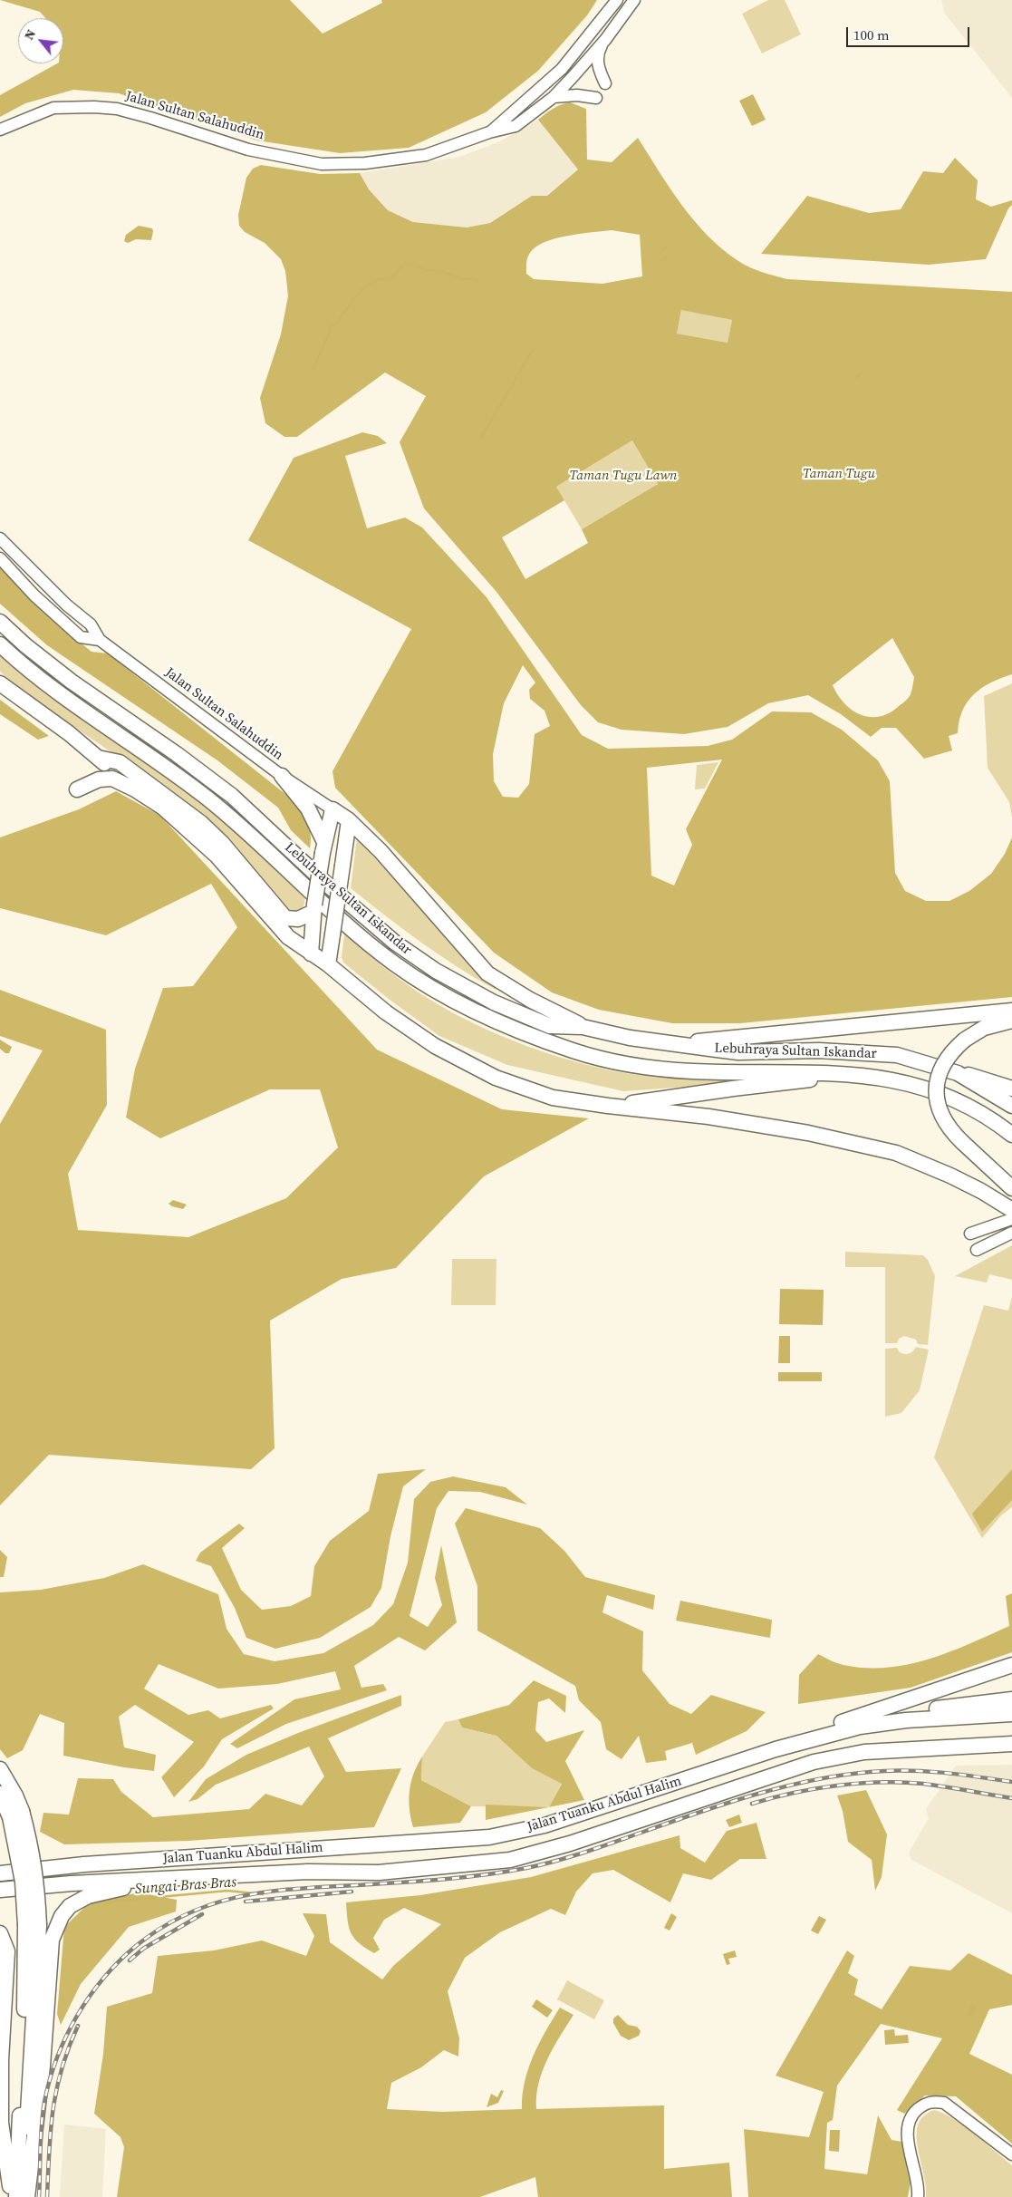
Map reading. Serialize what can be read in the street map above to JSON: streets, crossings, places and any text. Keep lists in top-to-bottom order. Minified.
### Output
{"streets":{"main road":["Lebuhraya Sultan Iskandar","Jalan Tuanku Abdul Halim"],"street":["Jalan Sultan Salahuddin"]},"water":["Sungai Bras Bras"],"parks":["Taman Tugu","Taman Tugu Lawn"],"scale_bar":"100 m","north":"top left"}
